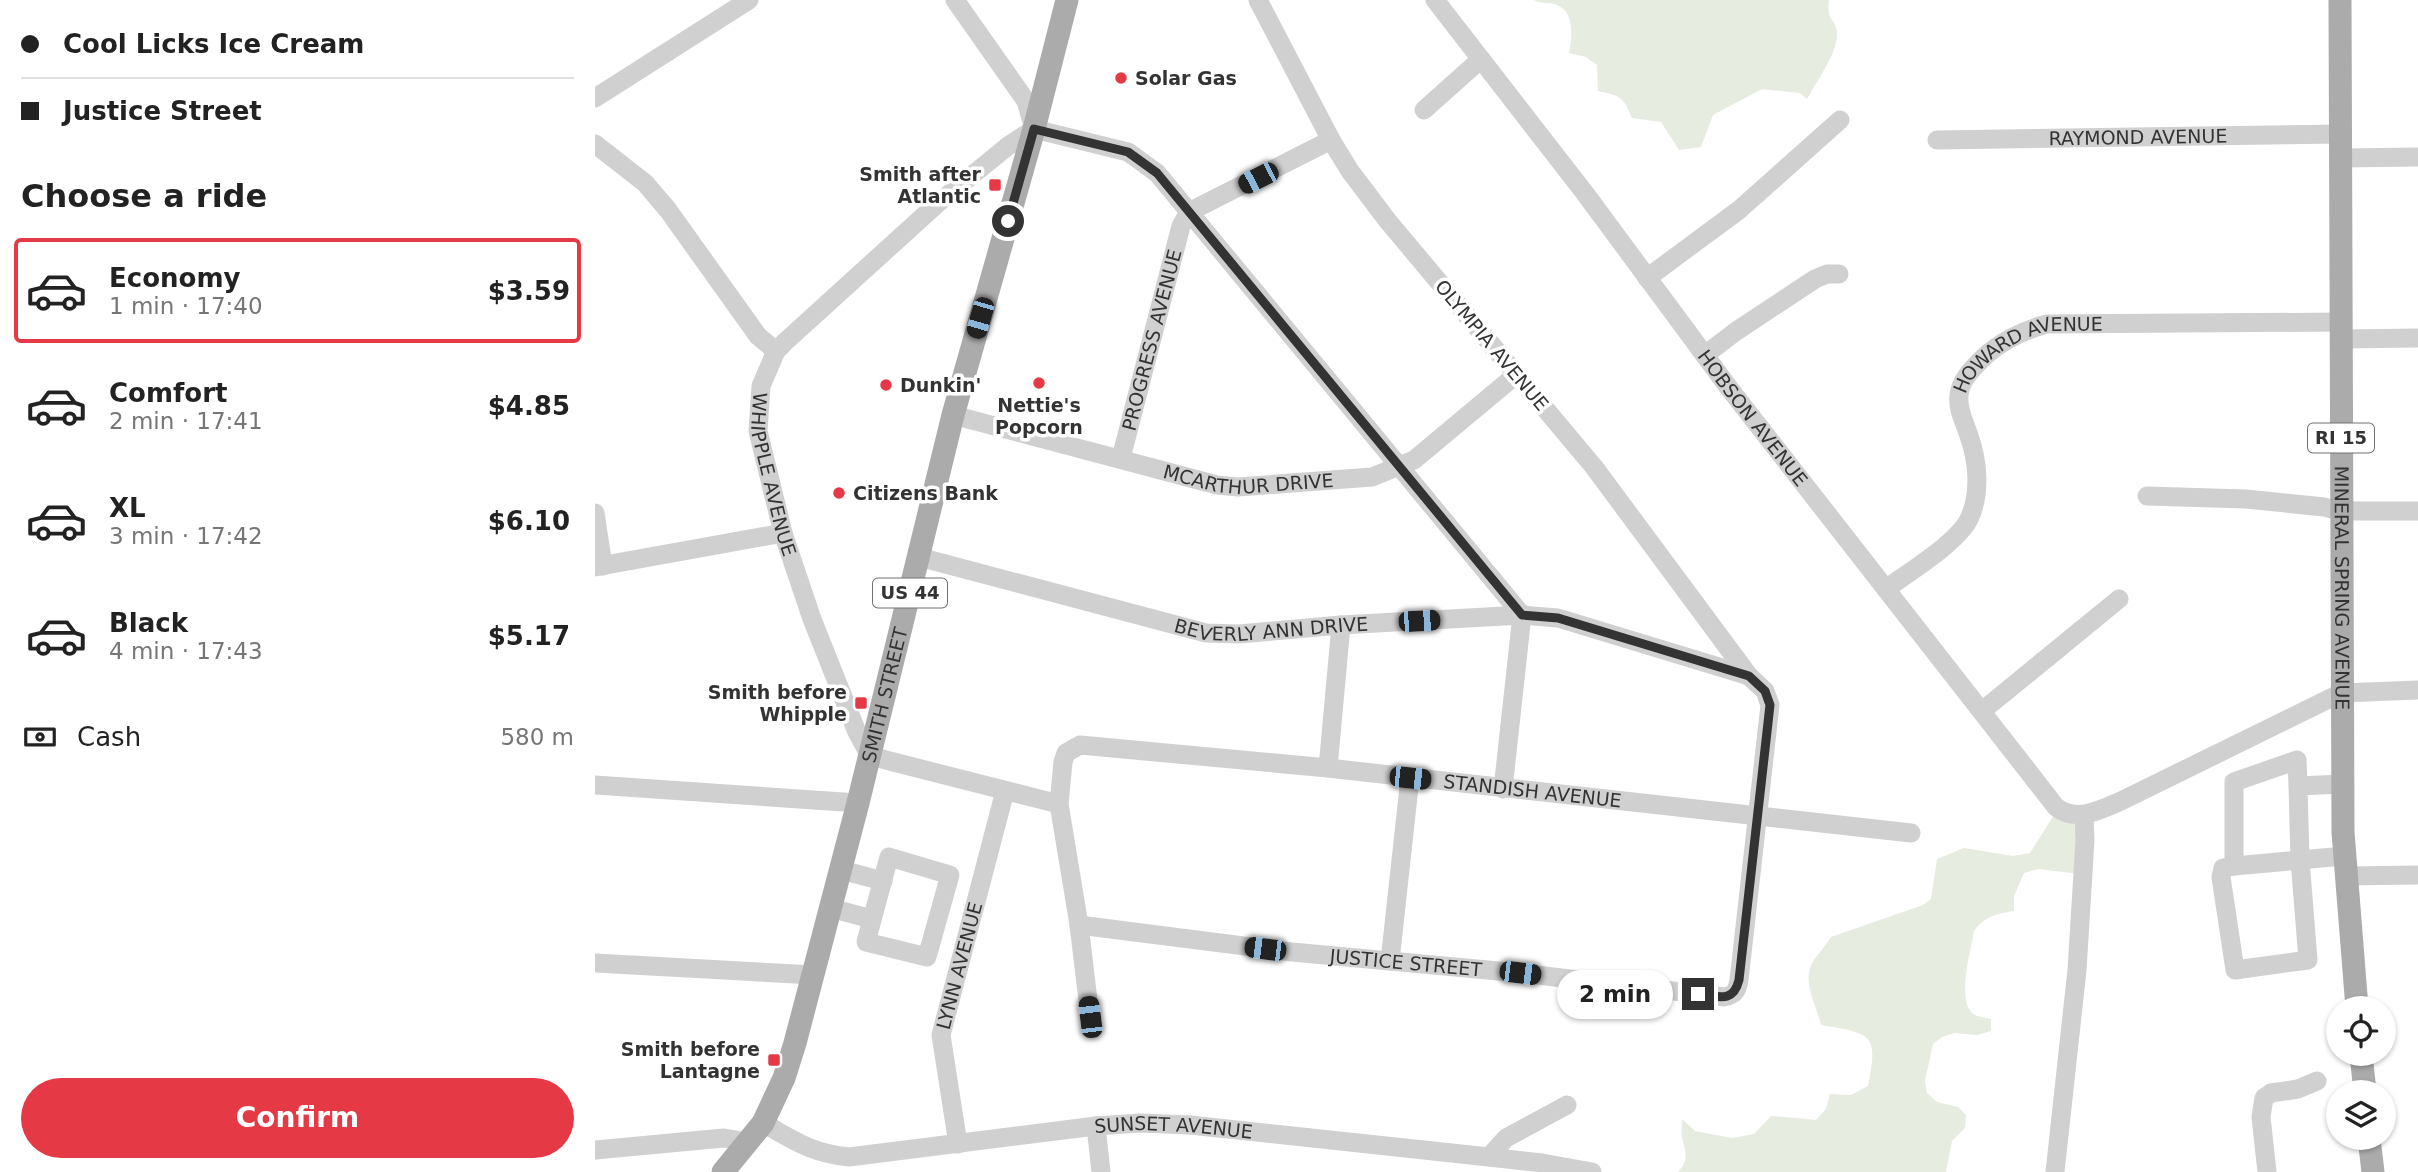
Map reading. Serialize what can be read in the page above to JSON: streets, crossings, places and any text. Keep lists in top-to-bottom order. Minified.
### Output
{"streets":{"main road":["RI 15","MINERAL SPRING AVENUE","US 44","SMITH STREET"],"street":["RAYMOND AVENUE","PROGRESS AVENUE","OLYMPIA AVENUE","HOWARD AVENUE","HOBSON AVENUE","WHIPPLE AVENUE","MCARTHUR DRIVE","BEVERLY ANN DRIVE","STANDISH AVENUE","JUSTICE STREET","LYNN AVENUE","SUNSET AVENUE"]},"crossings":[["RAYMOND AVENUE","MINERAL SPRING AVENUE"],["PROGRESS AVENUE","MCARTHUR DRIVE"],["OLYMPIA AVENUE","MCARTHUR DRIVE"],["OLYMPIA AVENUE","BEVERLY ANN DRIVE"],["OLYMPIA AVENUE","STANDISH AVENUE"],["OLYMPIA AVENUE","JUSTICE STREET"],["HOWARD AVENUE","HOBSON AVENUE"],["HOWARD AVENUE","MINERAL SPRING AVENUE"],["WHIPPLE AVENUE","SMITH STREET"],["MCARTHUR DRIVE","SMITH STREET"],["BEVERLY ANN DRIVE","SMITH STREET"],["SMITH STREET","SUNSET AVENUE"],["LYNN AVENUE","SUNSET AVENUE"]],"places":{"other":["Solar Gas","Nettie's Popcorn","Dunkin'","Citizens Bank"],"transit":["Smith after Atlantic","Smith before Whipple","Smith before Lantagne"]},"page":{"banner":["Cool Licks Ice Cream","Justice Street"],"heading":"Choose a ride","list":[{"name":"Economy","note":"1 min · 17:40","value":"$3.59"},{"name":"Comfort","note":"2 min · 17:41","value":"$4.85"},{"name":"XL","note":"3 min · 17:42","value":"$6.10"},{"name":"Black","note":"4 min · 17:43","value":"$5.17"}],"pay":["Cash","580 m"],"bubble":"2 min","buttons":"Confirm"}}
